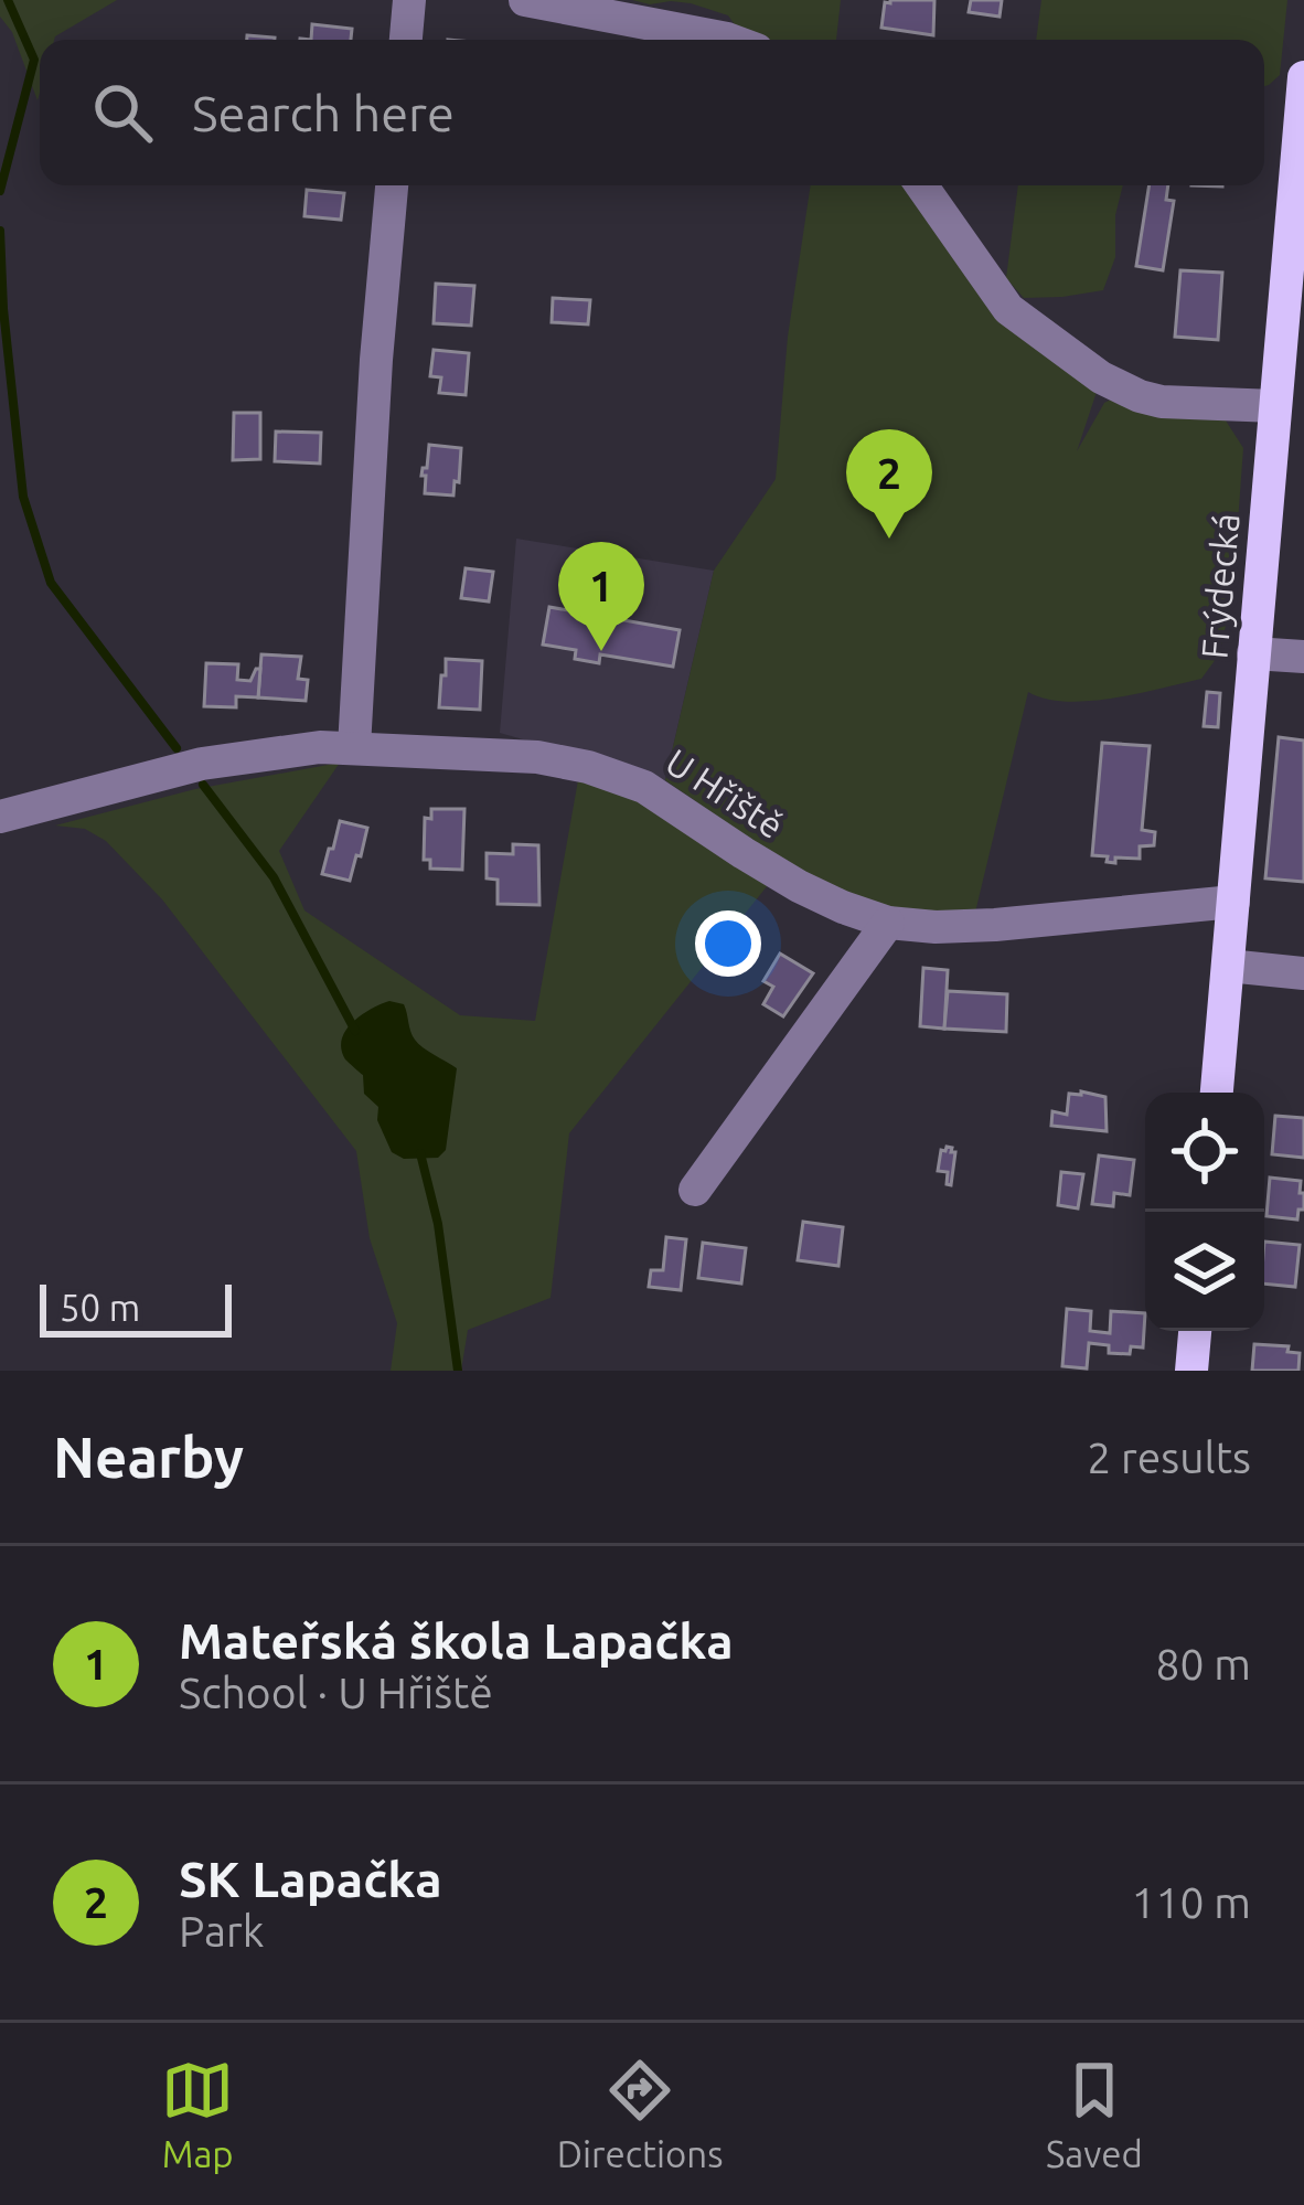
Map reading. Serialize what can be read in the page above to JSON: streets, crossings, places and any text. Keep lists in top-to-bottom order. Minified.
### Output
{"streets":{"main road":["Frýdecká"],"street":["U Hřiště"]},"crossings":[["Frýdecká","U Hřiště"]],"scale_bar":"50 m","page":{"search":"Search here","pins":["2","1"],"scale":"50 m","heading":["Nearby","2 results"],"list":[{"mark":"1","name":"Mateřská škola Lapačka","note":"School · U Hřiště","value":"80 m"},{"mark":"2","name":"SK Lapačka","note":"Park","value":"110 m"}],"nav":["Map","Directions","Saved"]}}
